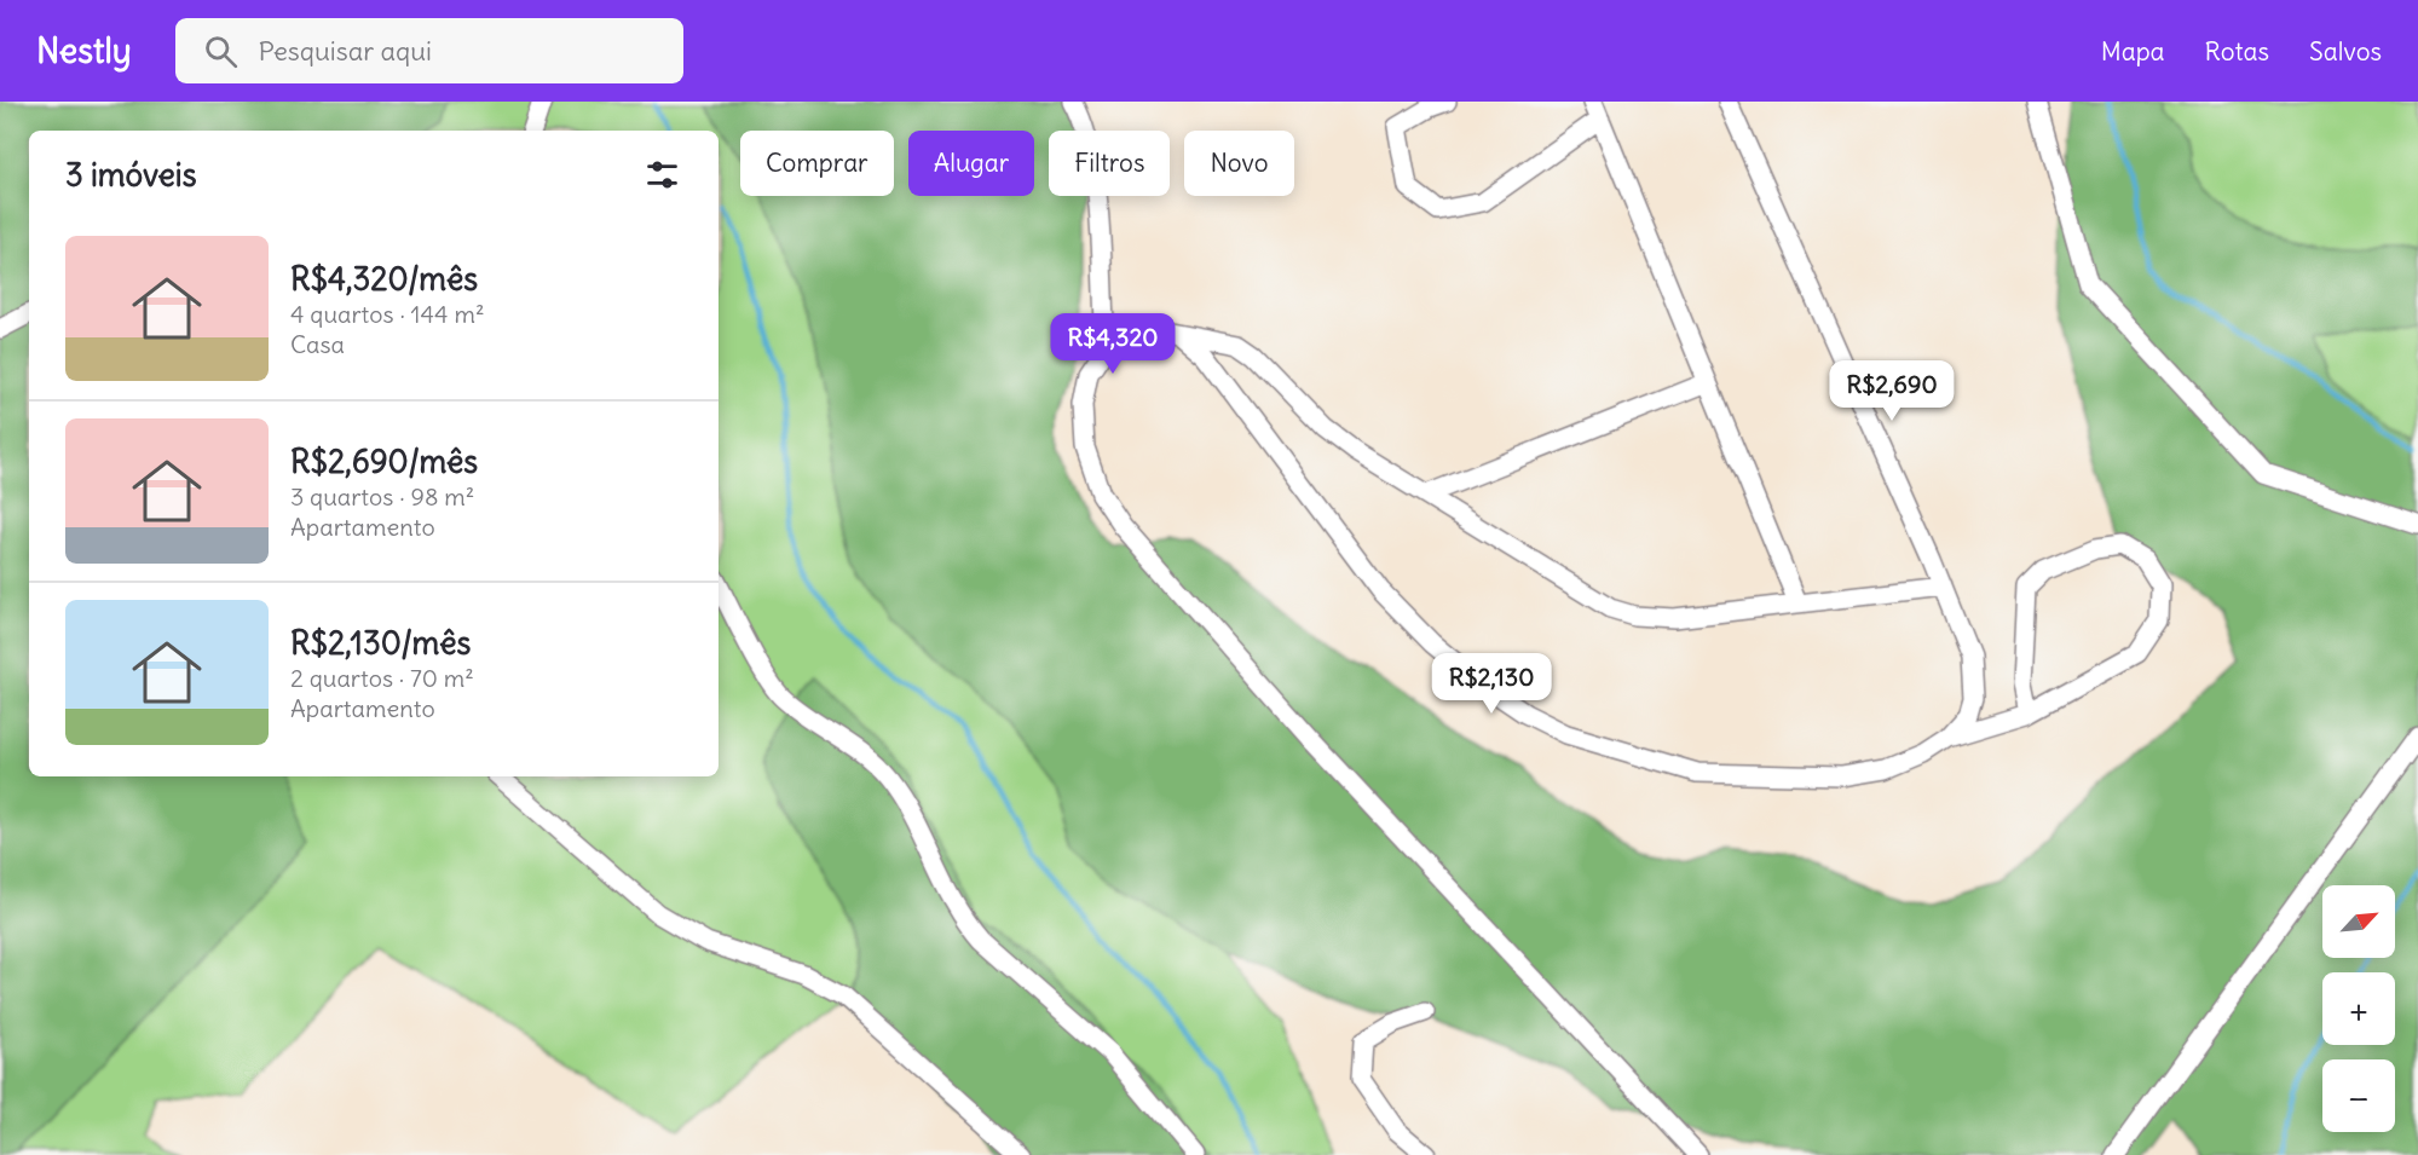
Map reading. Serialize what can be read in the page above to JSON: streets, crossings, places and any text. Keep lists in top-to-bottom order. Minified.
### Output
{"north":"top right","page":{"header":"Nestly","search":"Pesquisar aqui","nav":["Mapa","Rotas","Salvos"],"chip":["Comprar","Alugar","Filtros","Novo"],"heading":"3 imóveis","list":[{"name":"R$4,320/mês","note":"4 quartos · 144 m² · Casa"},{"name":"R$2,690/mês","note":"3 quartos · 98 m² · Apartamento"},{"name":"R$2,130/mês","note":"2 quartos · 70 m² · Apartamento"}],"price":["R$4,320","R$2,690","R$2,130"],"map_buttons":["+","−"]}}
